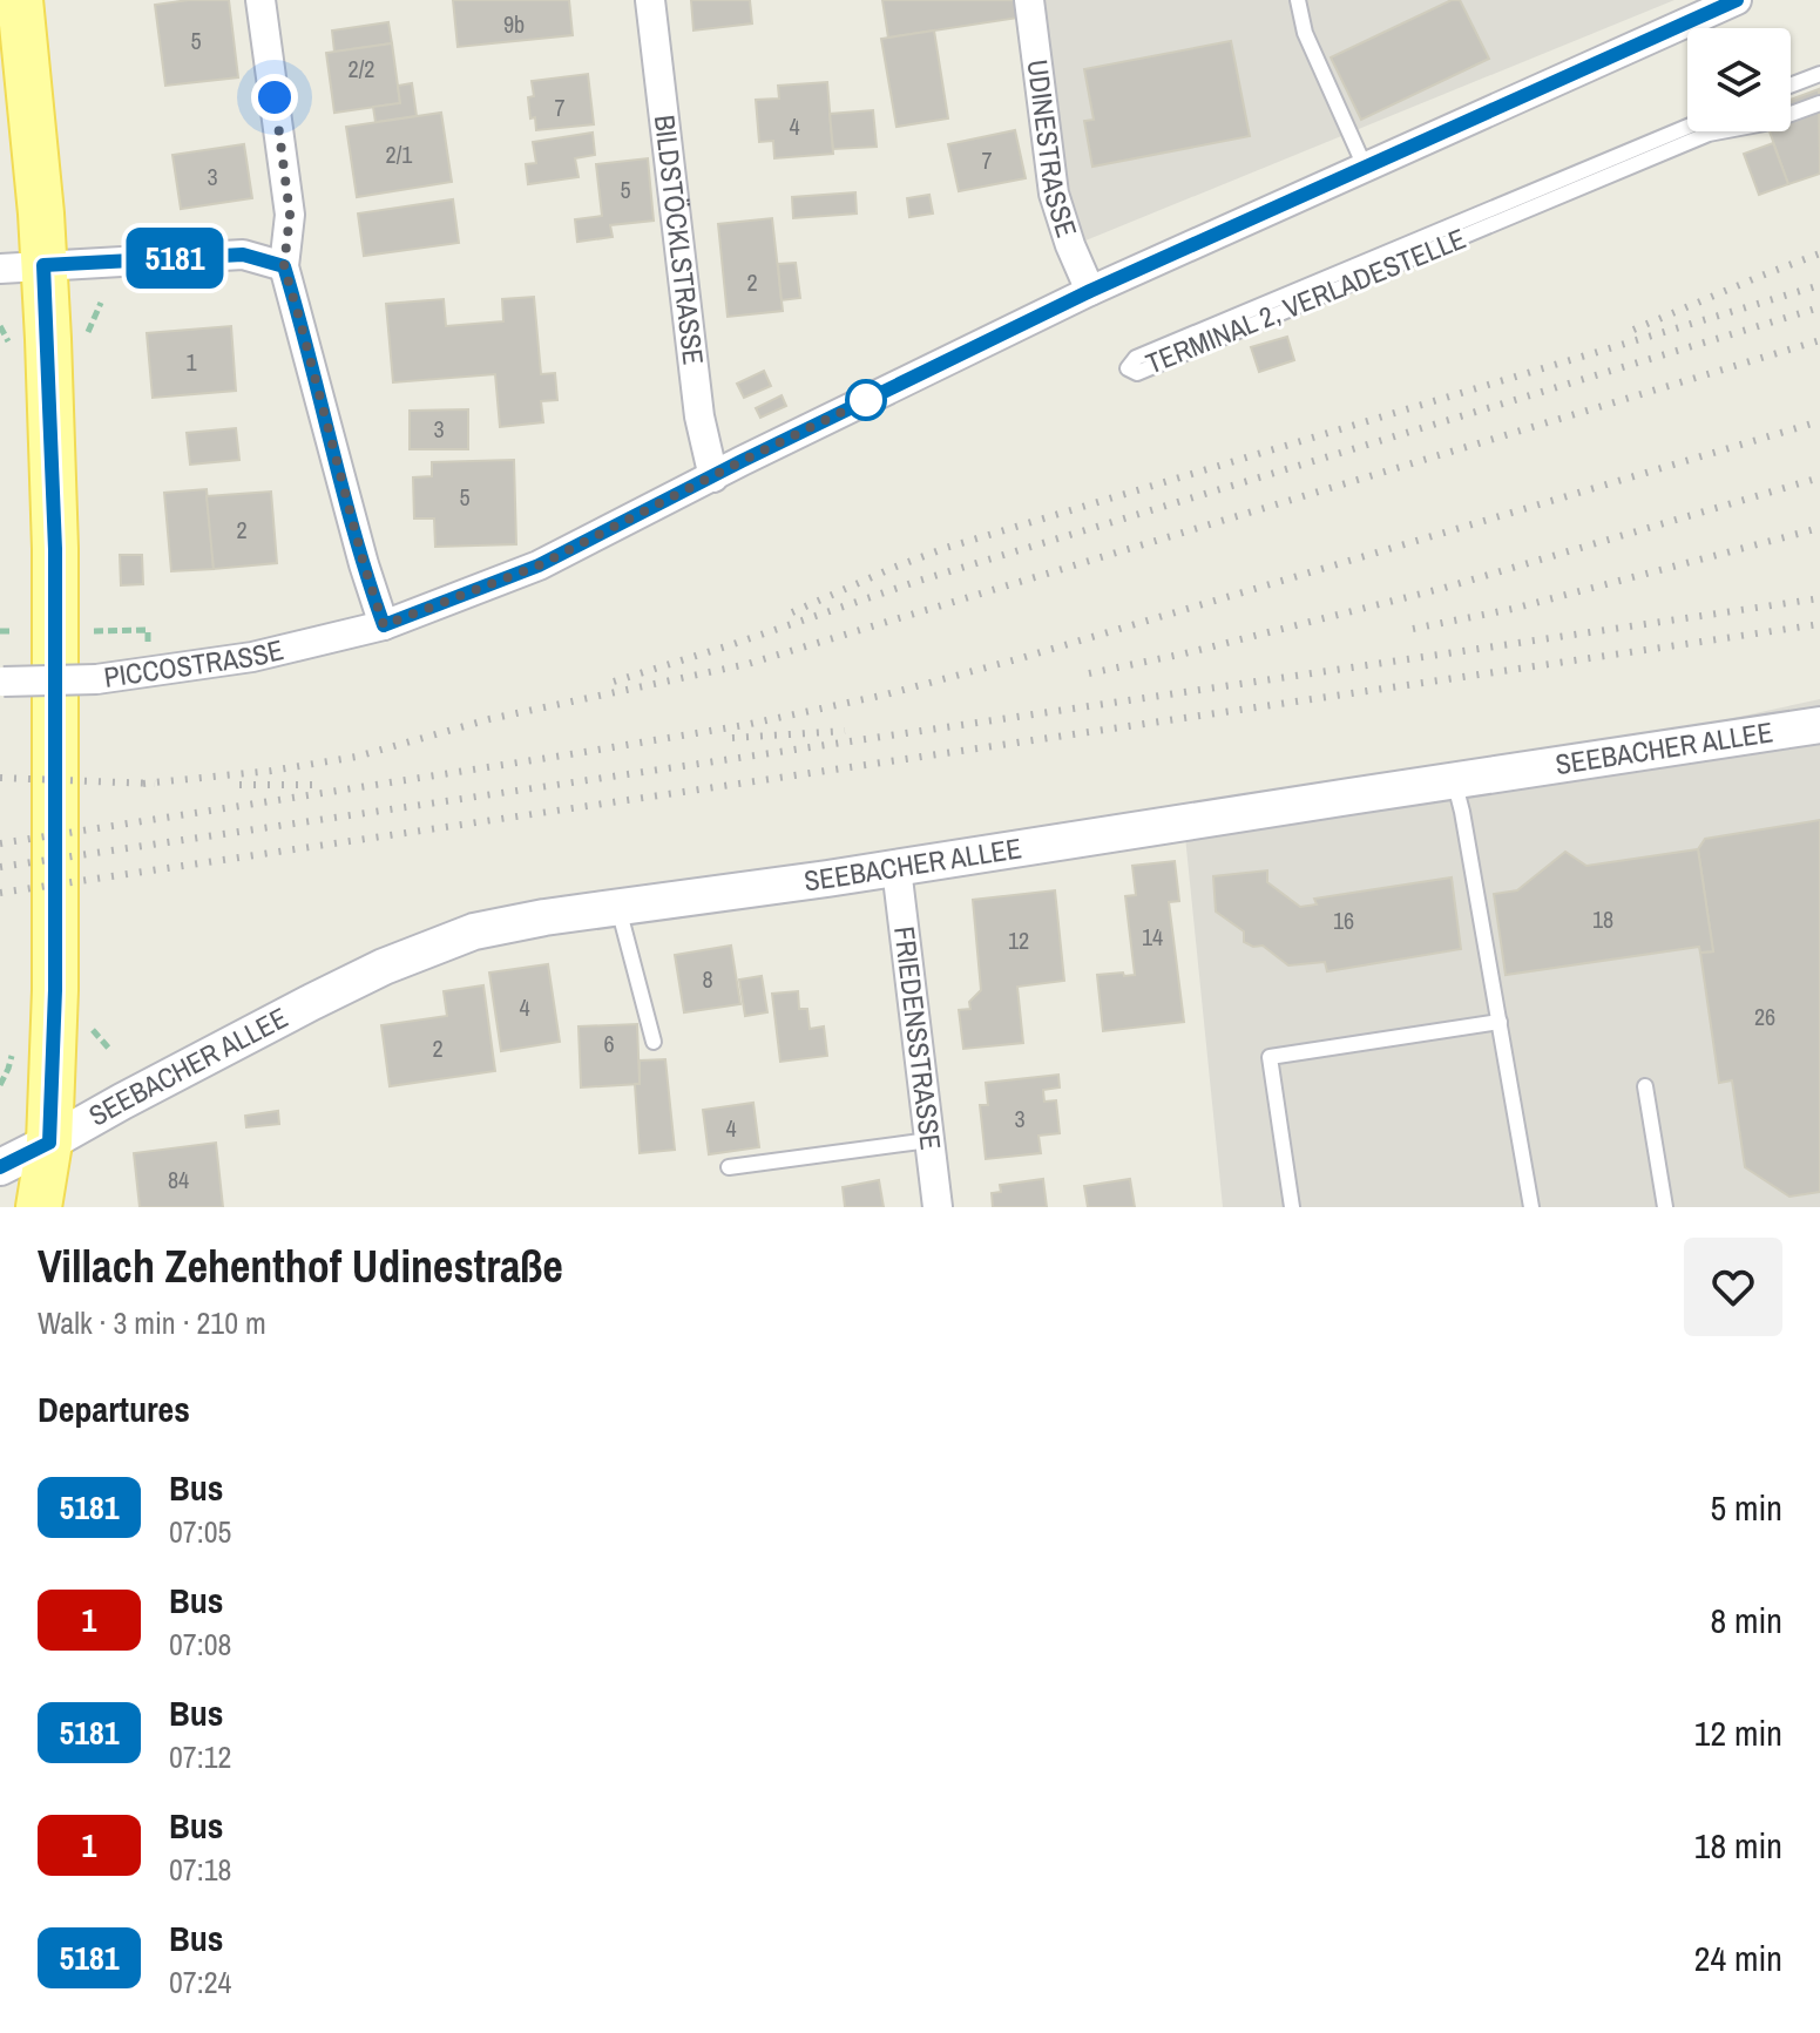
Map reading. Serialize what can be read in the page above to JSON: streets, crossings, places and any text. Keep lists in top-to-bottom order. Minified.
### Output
{"streets":{"street":["UDINESTRASSE","BILDSTÖCKLSTRASSE","PICCOSTRASSE","SEEBACHER ALLEE","FRIEDENSSTRASSE"],"lane":["TERMINAL 2, VERLADESTELLE"]},"crossings":[["SEEBACHER ALLEE","FRIEDENSSTRASSE"]],"lines":["bus line 5181"],"house_numbers":["9b","5","2/2","7","4","2/1","7","3","5","2","1","3","5","2","18","16","14","12","8","4","26","6","2","3","4","84"],"page":{"on_map":"5181","heading":[["Villach Zehenthof Udinestraße","Walk · 3 min · 210 m"],"Departures"],"list":[{"mark":"5181","name":"Bus","note":"07:05","value":"5 min"},{"mark":"1","name":"Bus","note":"07:08","value":"8 min"},{"mark":"5181","name":"Bus","note":"07:12","value":"12 min"},{"mark":"1","name":"Bus","note":"07:18","value":"18 min"},{"mark":"5181","name":"Bus","note":"07:24","value":"24 min"}]}}
